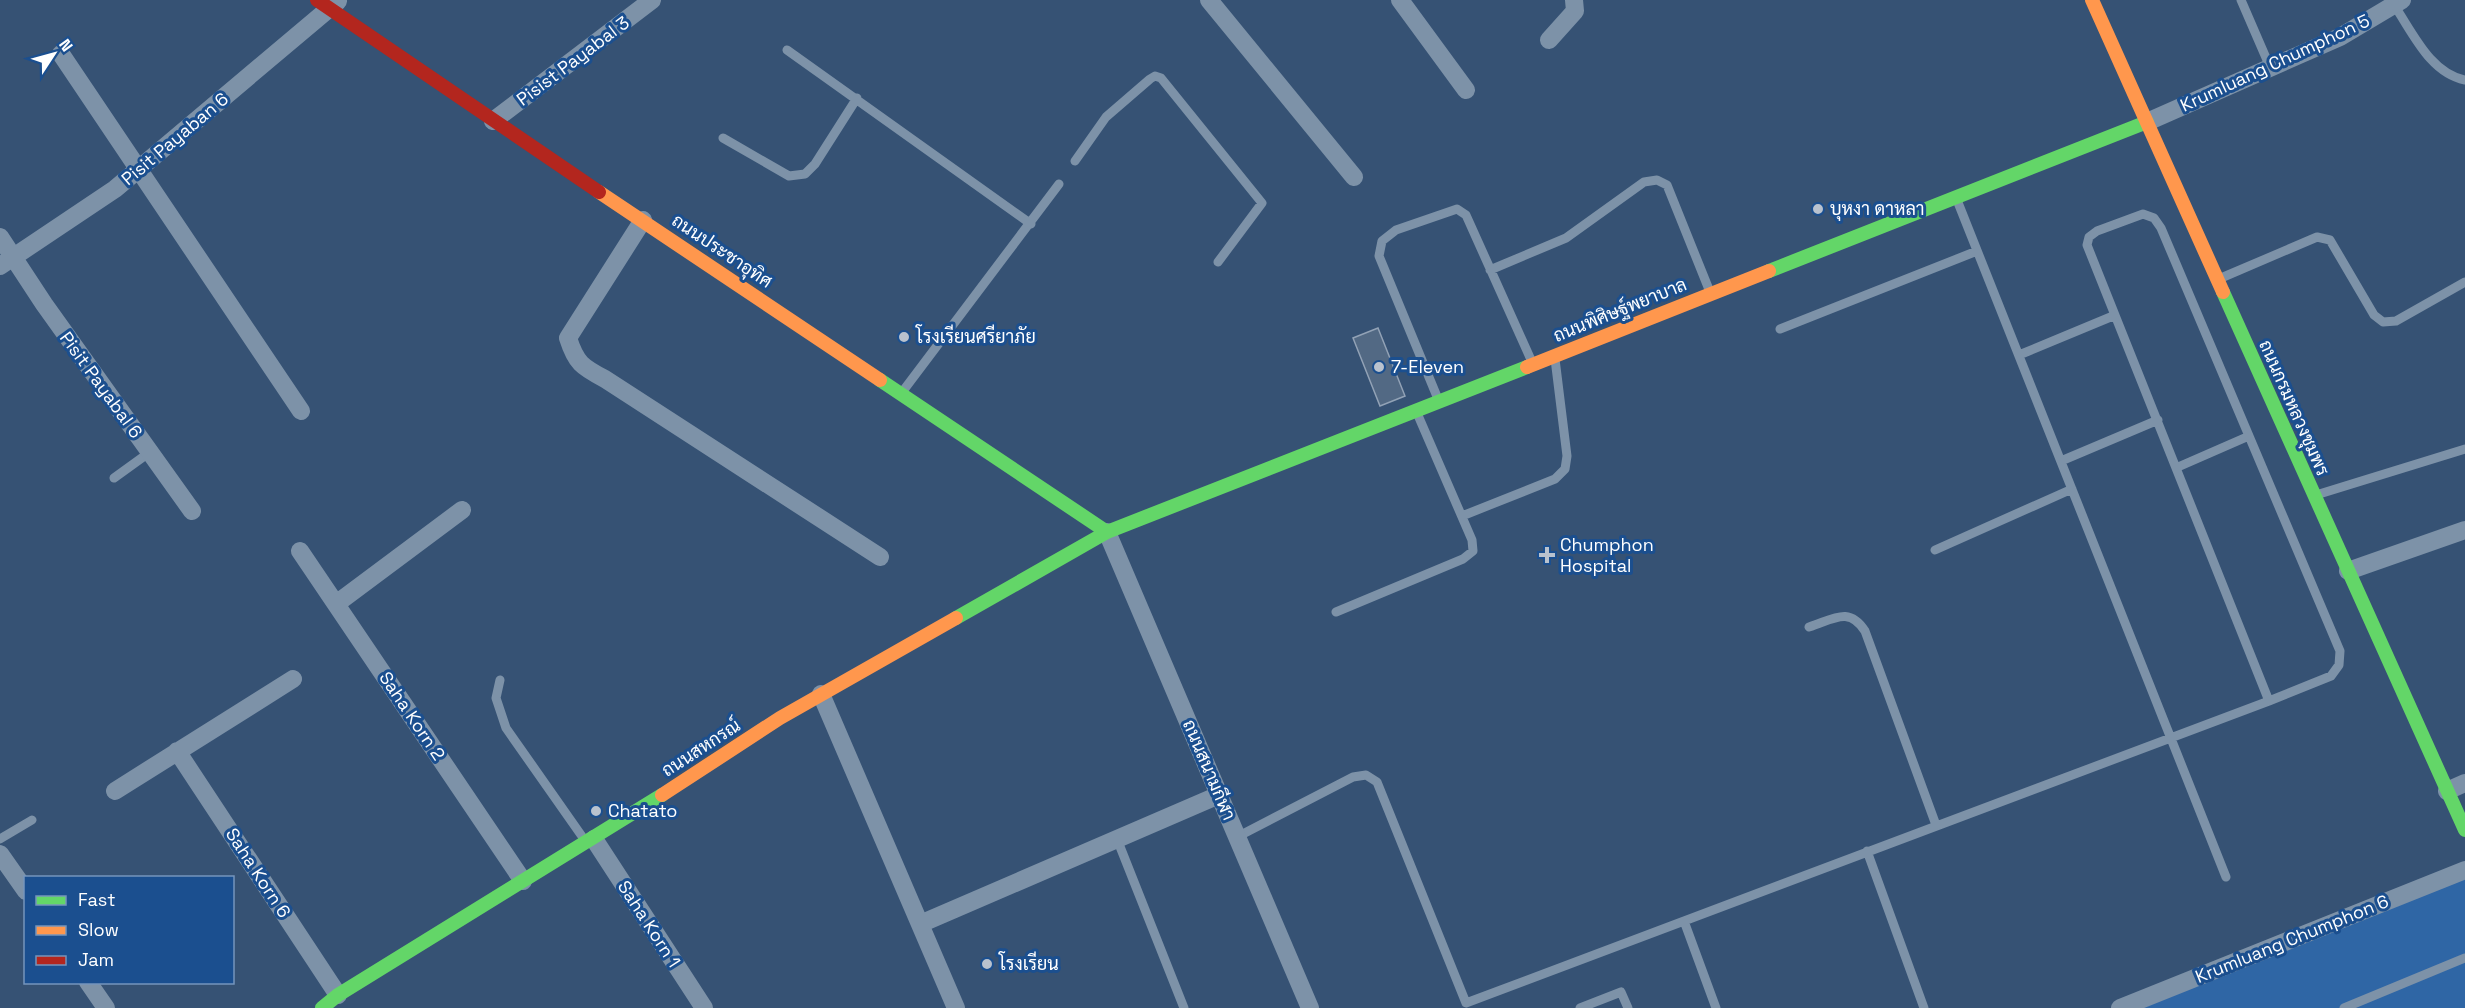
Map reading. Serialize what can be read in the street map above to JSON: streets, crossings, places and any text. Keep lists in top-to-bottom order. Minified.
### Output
{"streets":{"street":["Pisist Payabal 3","Krumluang Chumphon 5","Pisit Payaban 6","ถนนประชาอุทิศ","ถนนพิศิษฐ์พยาบาล","Pisit Payabal 6","ถนนกรมหลวงชุมพร","Saha Korn 2","ถนนสหกรณ์","ถนนสนามกีฬา","Saha Korn 6","Saha Korn 1","Krumluang Chumphon 6"]},"crossings":[["Pisist Payabal 3","ถนนประชาอุทิศ"],["Krumluang Chumphon 5","ถนนพิศิษฐ์พยาบาล"],["Krumluang Chumphon 5","ถนนกรมหลวงชุมพร"],["Pisit Payaban 6","ถนนประชาอุทิศ"],["Pisit Payaban 6","Pisit Payabal 6"],["ถนนประชาอุทิศ","ถนนพิศิษฐ์พยาบาล"],["ถนนประชาอุทิศ","ถนนสหกรณ์"],["ถนนประชาอุทิศ","ถนนสนามกีฬา"],["ถนนพิศิษฐ์พยาบาล","ถนนกรมหลวงชุมพร"],["ถนนพิศิษฐ์พยาบาล","ถนนสหกรณ์"],["ถนนพิศิษฐ์พยาบาล","ถนนสนามกีฬา"],["Saha Korn 2","ถนนสหกรณ์"],["ถนนสหกรณ์","ถนนสนามกีฬา"],["ถนนสหกรณ์","Saha Korn 6"],["ถนนสหกรณ์","Saha Korn 1"]],"places":{"other":["บุหงา ดาหลา","โรงเรียนศรียาภัย","7-Eleven","Chatato","โรงเรียน"],"health":["Chumphon Hospital"]},"legend":["Fast","Slow","Jam"],"north":"top right"}
